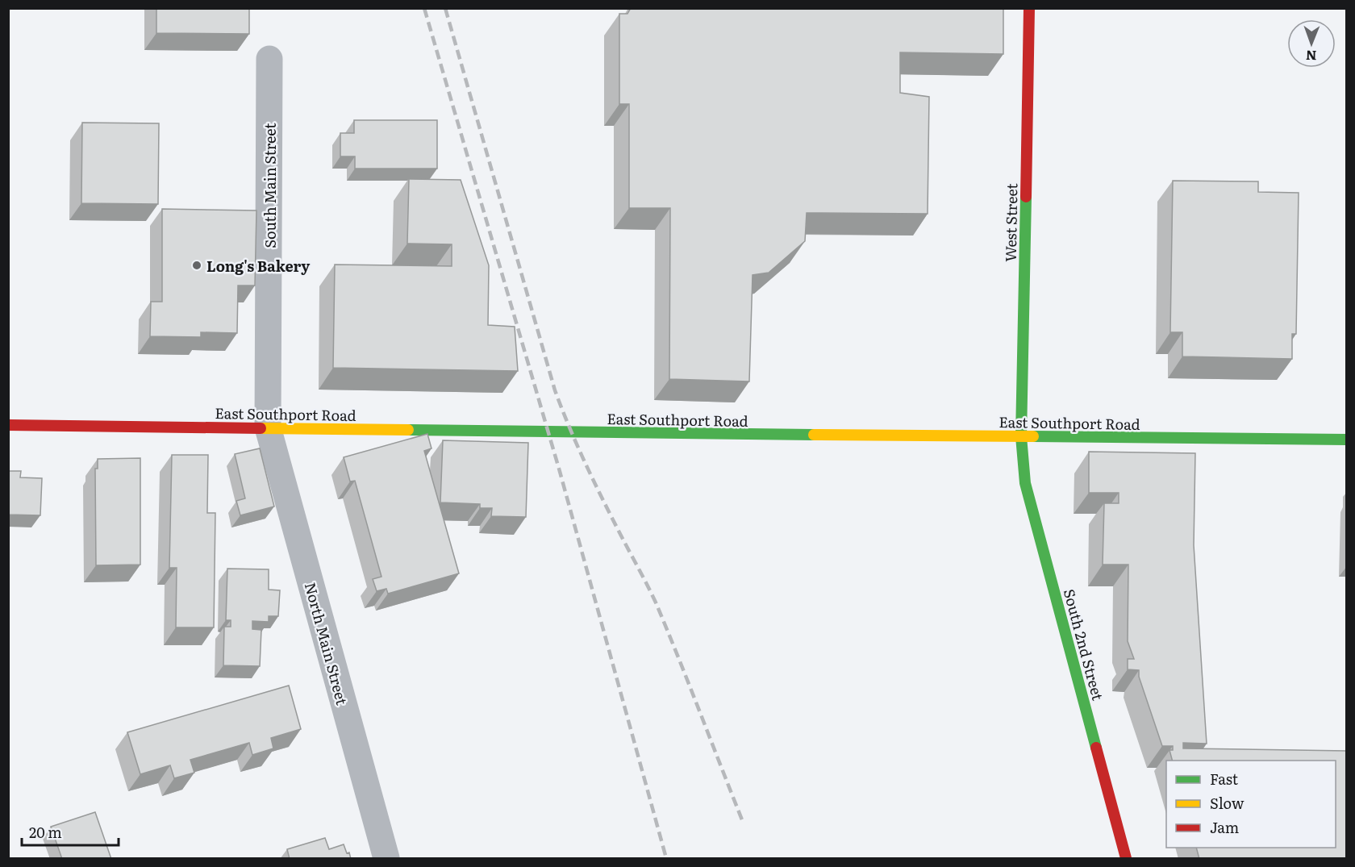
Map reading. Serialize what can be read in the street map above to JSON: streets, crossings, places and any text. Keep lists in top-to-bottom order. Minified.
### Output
{"streets":{"main road":["West Street","East Southport Road","South 2nd Street"],"street":["South Main Street","North Main Street"]},"crossings":[["South Main Street","East Southport Road"],["South Main Street","North Main Street"],["West Street","East Southport Road"],["West Street","South 2nd Street"],["East Southport Road","North Main Street"],["East Southport Road","South 2nd Street"]],"places":["Long's Bakery"],"legend":["Fast","Slow","Jam"],"scale_bar":"20 m","north":"bottom"}
